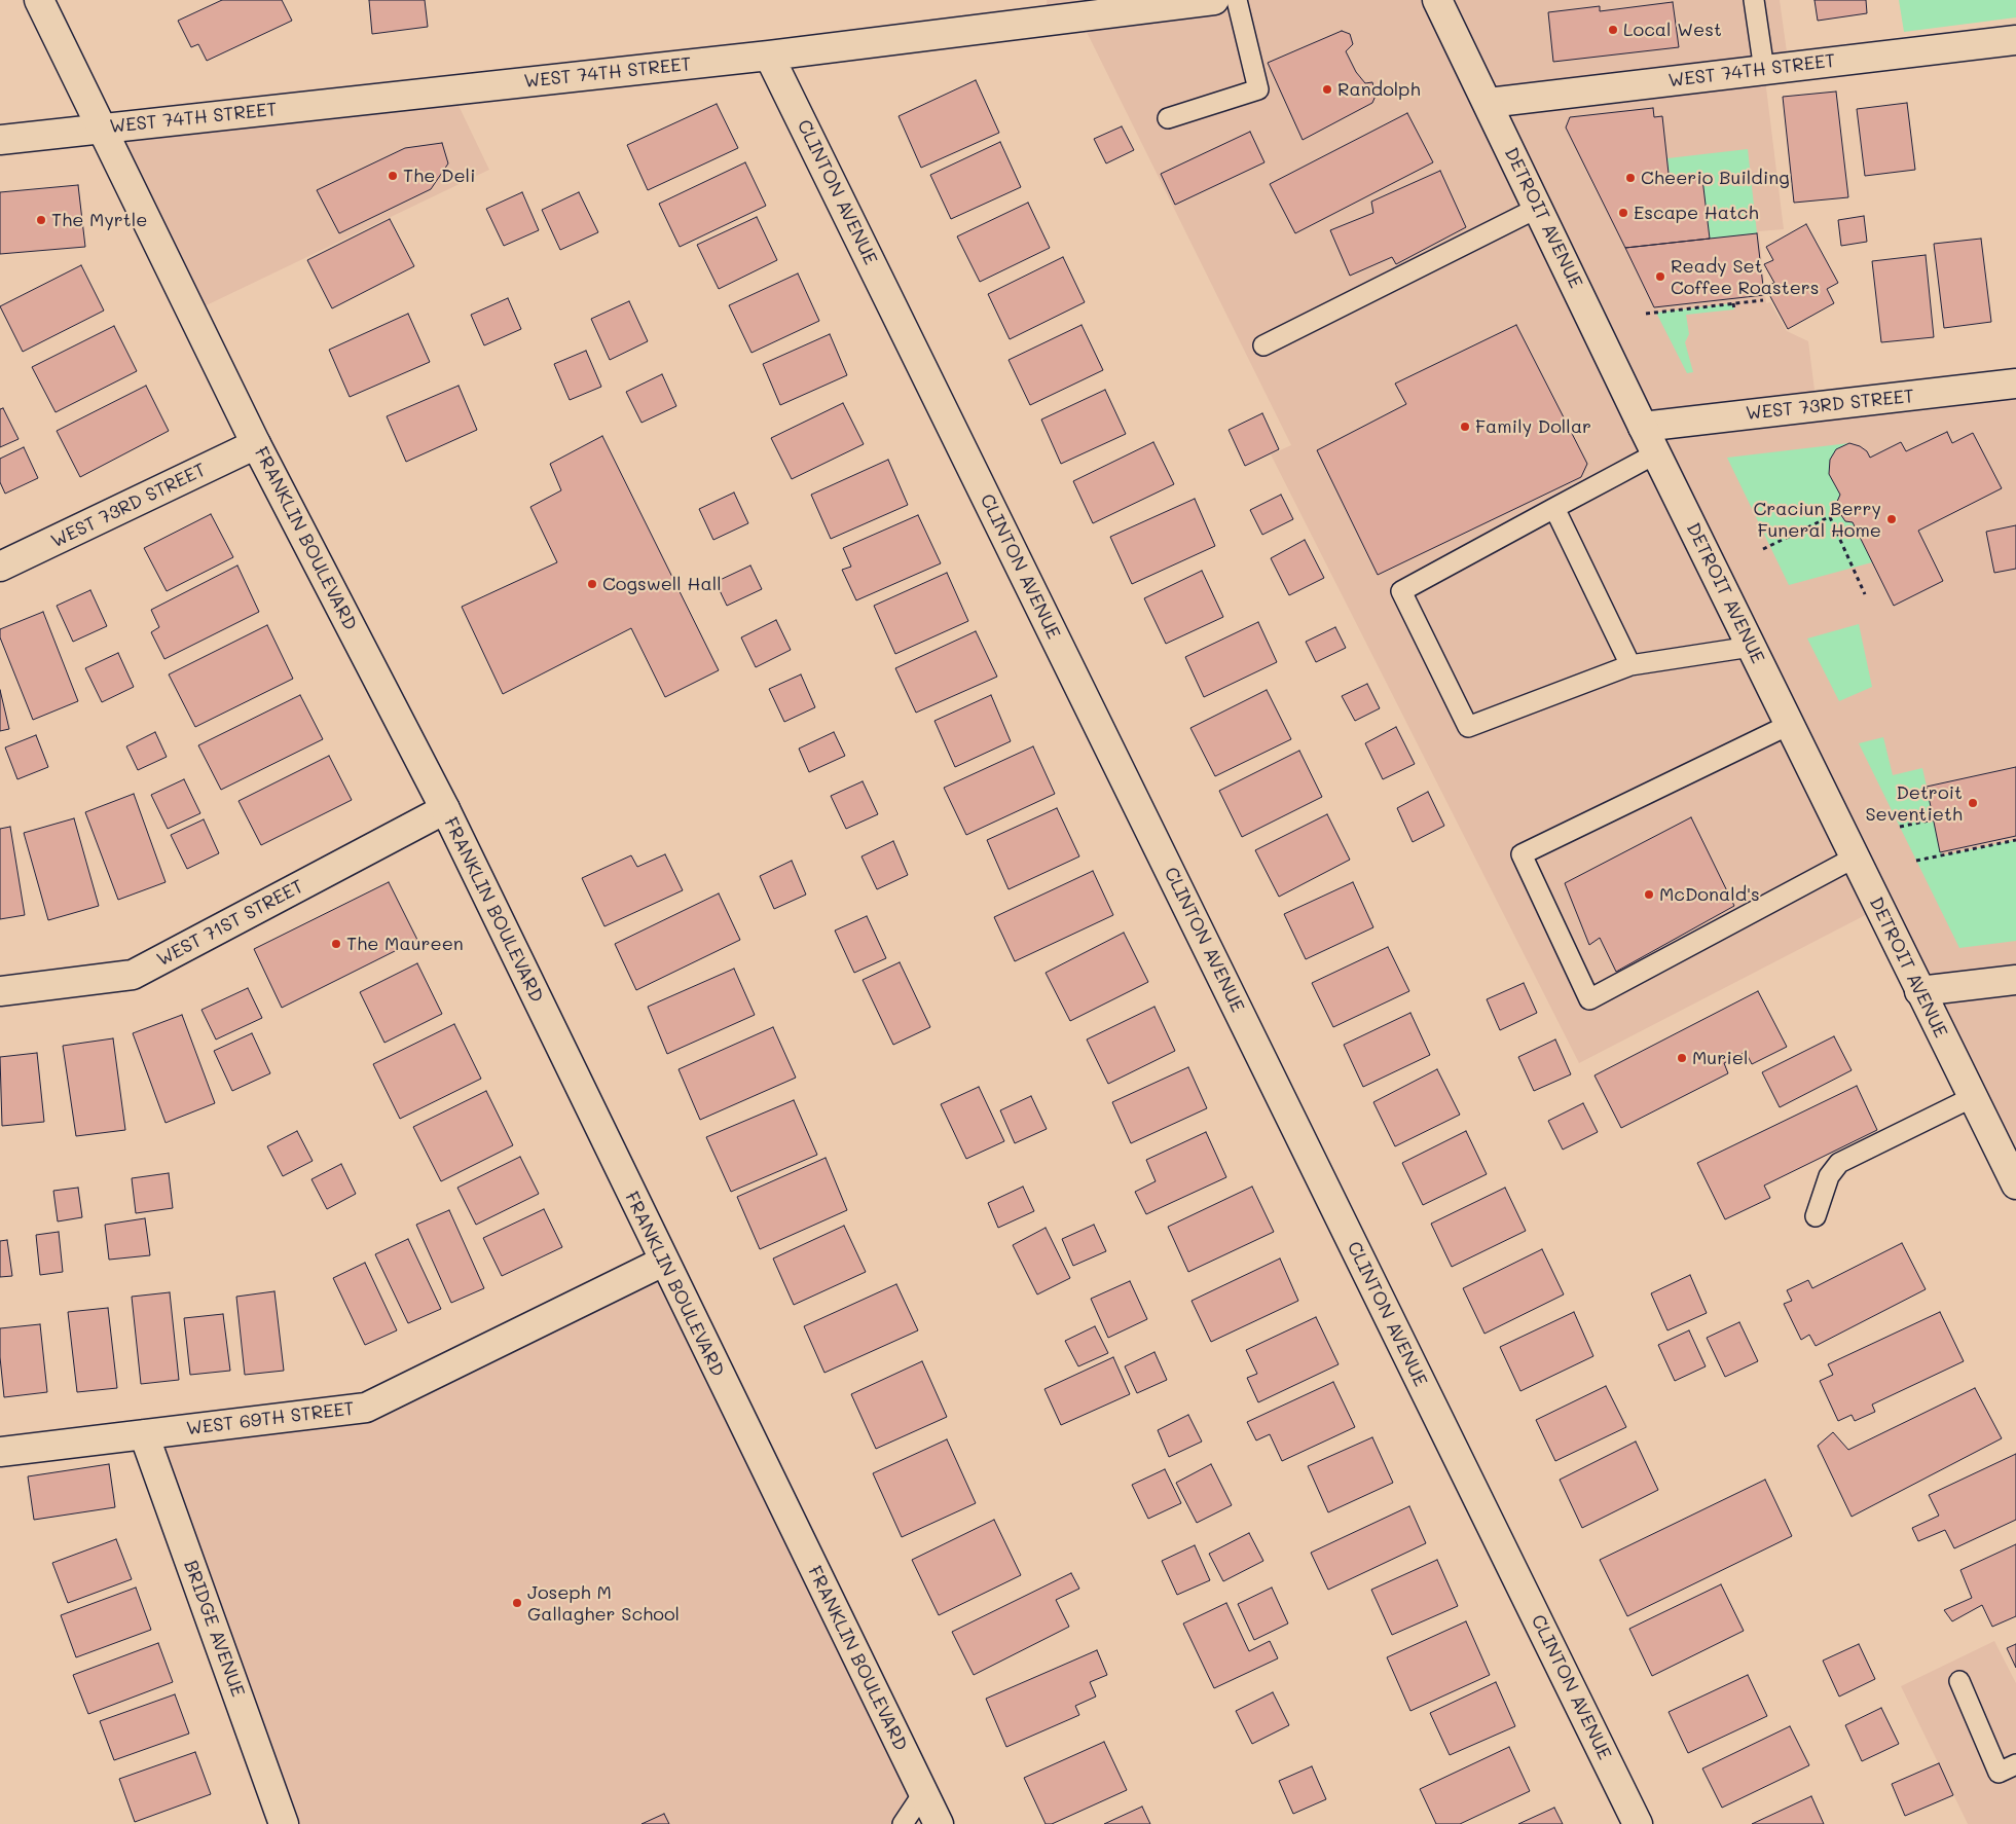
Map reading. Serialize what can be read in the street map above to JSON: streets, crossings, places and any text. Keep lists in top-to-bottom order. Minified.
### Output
{"streets":{"street":["WEST 74TH STREET","CLINTON AVENUE","DETROIT AVENUE","WEST 73RD STREET","FRANKLIN BOULEVARD","WEST 71ST STREET","WEST 69TH STREET","BRIDGE AVENUE"]},"crossings":[["WEST 74TH STREET","CLINTON AVENUE"],["WEST 74TH STREET","DETROIT AVENUE"],["WEST 74TH STREET","FRANKLIN BOULEVARD"],["DETROIT AVENUE","WEST 73RD STREET"],["WEST 73RD STREET","FRANKLIN BOULEVARD"],["FRANKLIN BOULEVARD","WEST 71ST STREET"],["FRANKLIN BOULEVARD","WEST 69TH STREET"],["WEST 69TH STREET","BRIDGE AVENUE"]],"places":["Local West","Randolph","The Deli","Cheerio Building","Escape Hatch","The Myrtle","Ready Set Coffee Roasters","Family Dollar","Craciun Berry Funeral Home","Cogswell Hall","Detroit Seventieth","McDonald's","The Maureen","Muriel","Joseph M Gallagher School"]}
